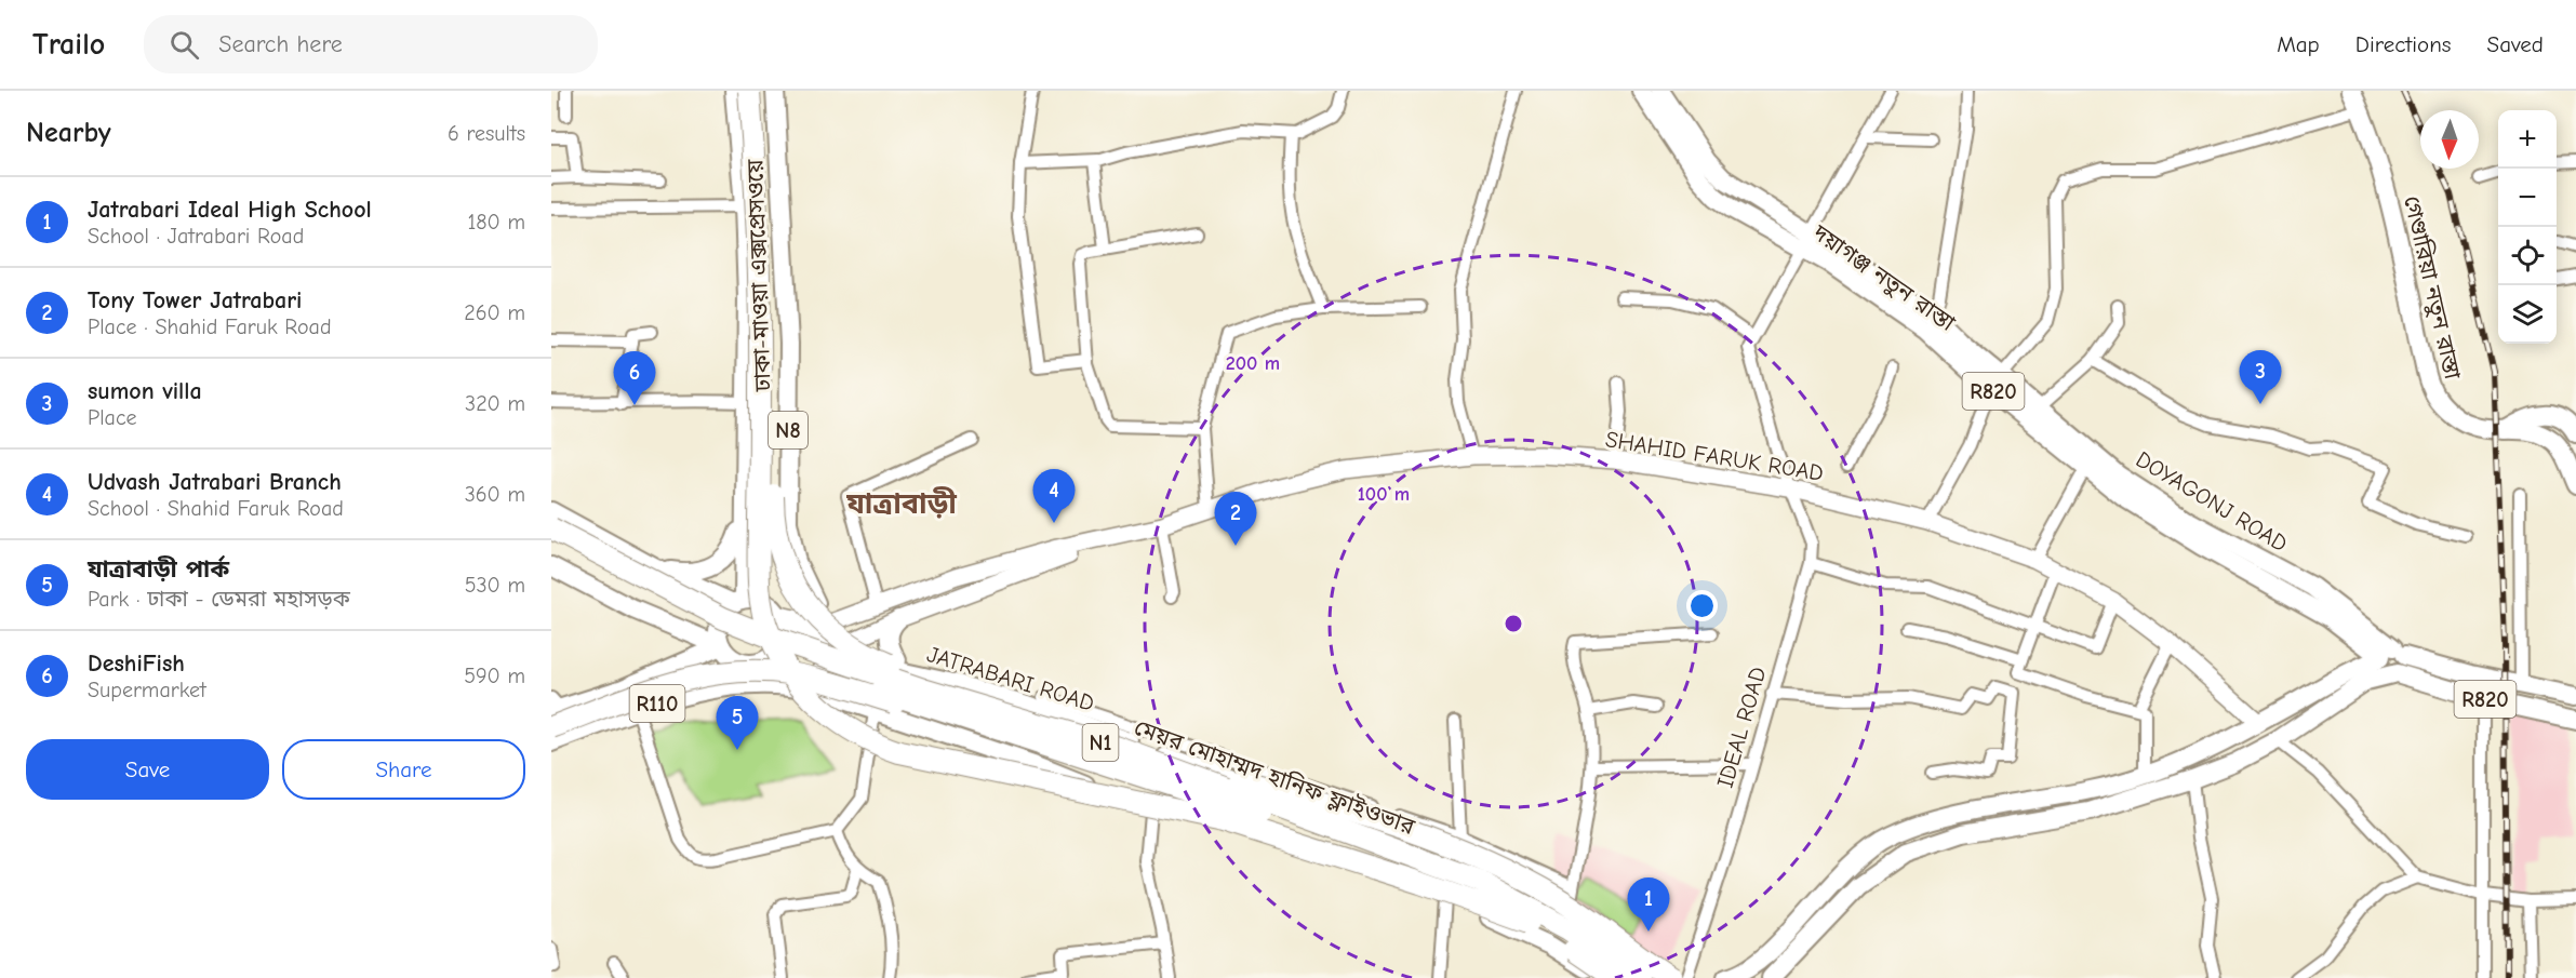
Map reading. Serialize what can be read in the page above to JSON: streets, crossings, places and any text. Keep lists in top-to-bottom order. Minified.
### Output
{"streets":{"highway":["N1","মেয়র মোহাম্মদ হানিফ ফ্লাইওভার"],"main road":["ঢাকা-মাওয়া এক্সপ্রেসওয়ে","দয়াগঞ্জ নতুন রাস্তা","গেণ্ডারিয়া নতুন রাস্তা","R820","N8","SHAHID FARUK ROAD","DOYAGONJ ROAD","JATRABARI ROAD","R110"],"street":["IDEAL ROAD"]},"crossings":[["ঢাকা-মাওয়া এক্সপ্রেসওয়ে","SHAHID FARUK ROAD"],["ঢাকা-মাওয়া এক্সপ্রেসওয়ে","JATRABARI ROAD"],["ঢাকা-মাওয়া এক্সপ্রেসওয়ে","R110"],["দয়াগঞ্জ নতুন রাস্তা","R820"],["দয়াগঞ্জ নতুন রাস্তা","DOYAGONJ ROAD"],["R820","DOYAGONJ ROAD"],["SHAHID FARUK ROAD","JATRABARI ROAD"],["SHAHID FARUK ROAD","R110"],["SHAHID FARUK ROAD","IDEAL ROAD"],["JATRABARI ROAD","R110"]],"districts":["যাত্রাবাড়ী"],"north":"bottom","page":{"header":"Trailo","search":"Search here","nav":["Map","Directions","Saved"],"heading":["Nearby","6 results"],"map_buttons":["+","−"],"list":[{"mark":"1","name":"Jatrabari Ideal High School","note":"School · Jatrabari Road","value":"180 m"},{"mark":"2","name":"Tony Tower Jatrabari","note":"Place · Shahid Faruk Road","value":"260 m"},{"mark":"3","name":"sumon villa","note":"Place","value":"320 m"},{"mark":"4","name":"Udvash Jatrabari Branch","note":"School · Shahid Faruk Road","value":"360 m"},{"mark":"5","name":"যাত্রাবাড়ী পার্ক","note":"Park · ঢাকা - ডেমরা মহাসড়ক","value":"530 m"},{"mark":"6","name":"DeshiFish","note":"Supermarket","value":"590 m"}],"pins":["3","6","4","2","5","1"],"buttons":["Save","Share"]},"rings":["200 m","100 m"]}
